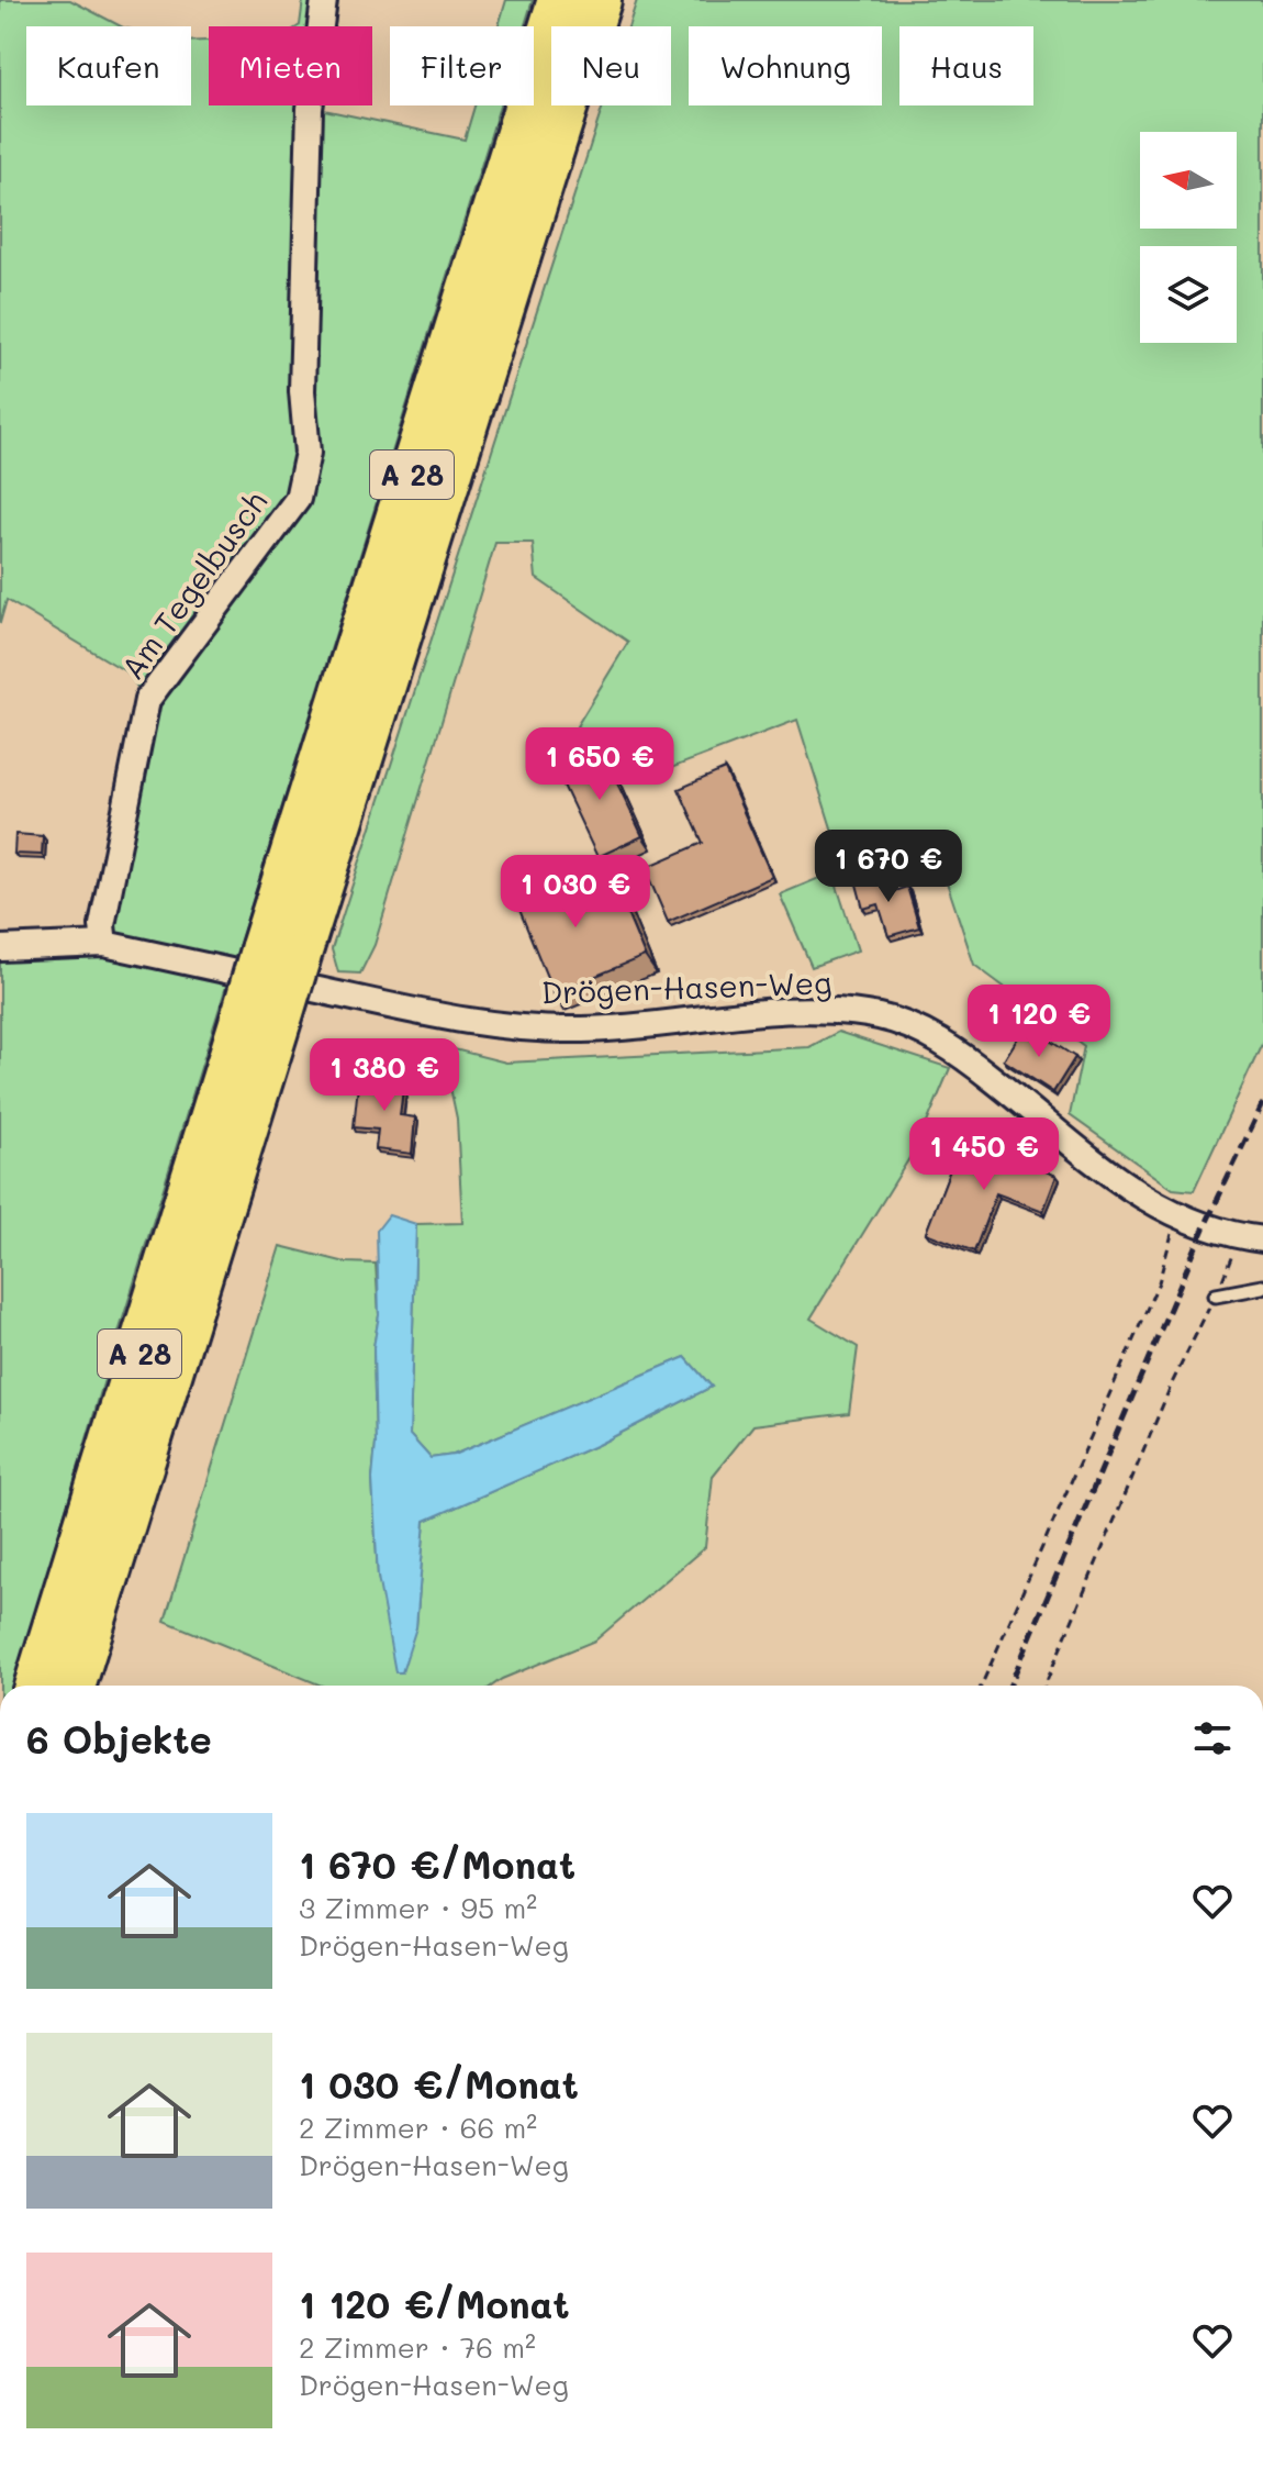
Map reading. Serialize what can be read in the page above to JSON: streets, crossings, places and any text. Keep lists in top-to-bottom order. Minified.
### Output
{"streets":{"highway":["A 28"],"street":["Am Tegelbusch","Drögen-Hasen-Weg"]},"crossings":[["A 28","Drögen-Hasen-Weg"],["Am Tegelbusch","Drögen-Hasen-Weg"]],"north":"left","page":{"chip":["Kaufen","Mieten","Filter","Neu","Wohnung","Haus"],"price":["1 650 €","1 670 €","1 030 €","1 120 €","1 380 €","1 450 €"],"heading":"6 Objekte","list":[{"name":"1 670 €/Monat","note":"3 Zimmer · 95 m² · Drögen-Hasen-Weg"},{"name":"1 030 €/Monat","note":"2 Zimmer · 66 m² · Drögen-Hasen-Weg"},{"name":"1 120 €/Monat","note":"2 Zimmer · 76 m² · Drögen-Hasen-Weg"}]}}
